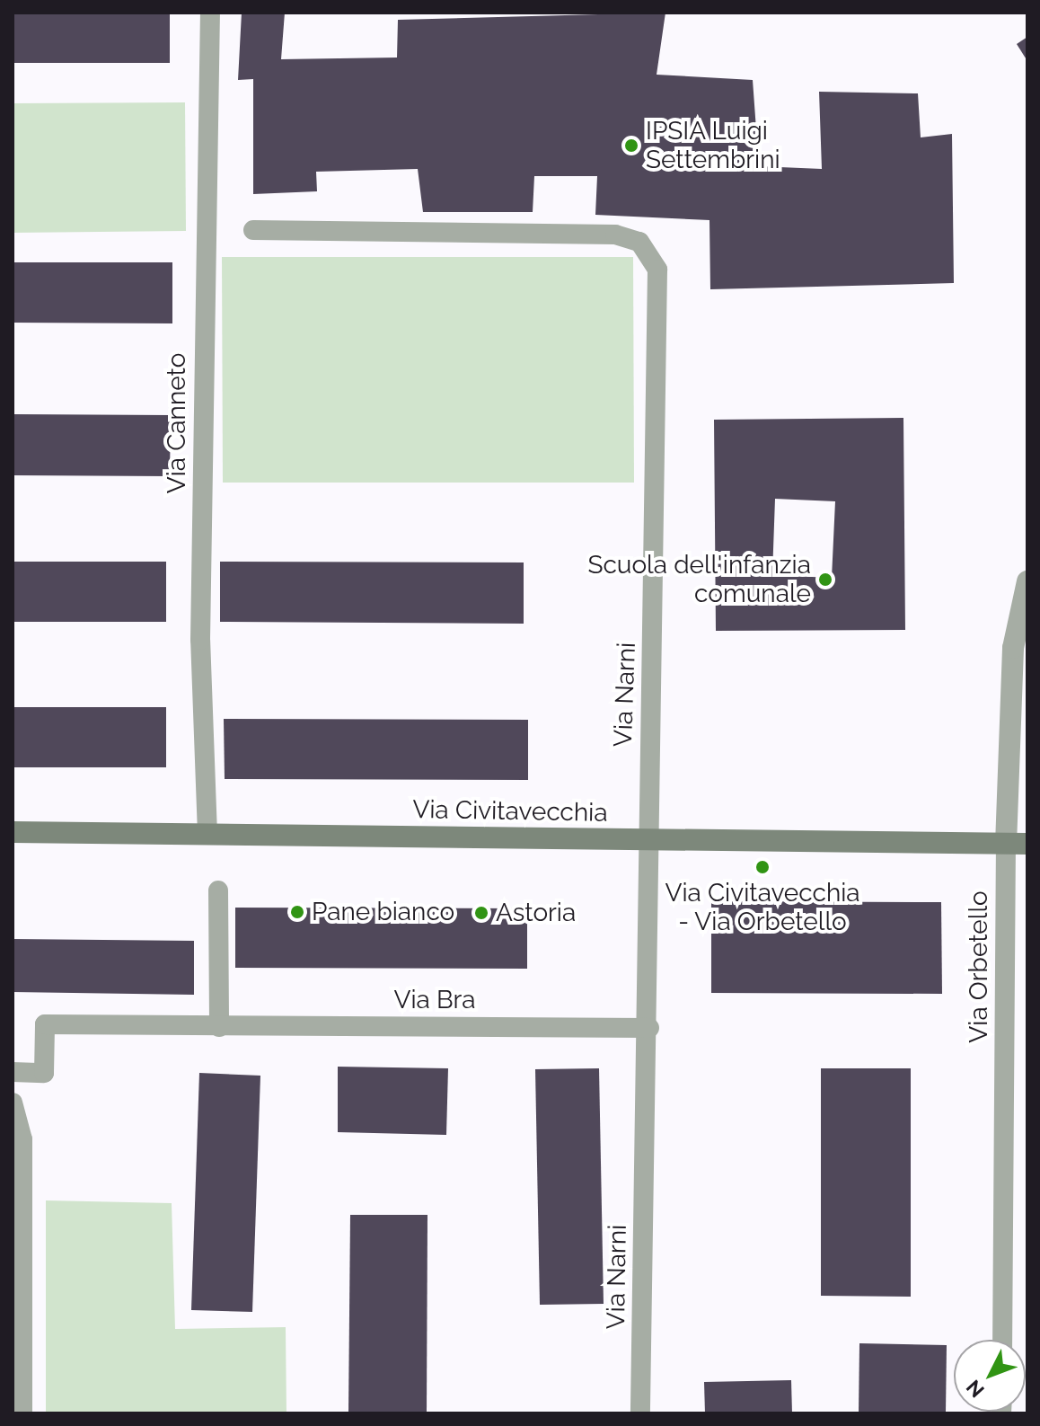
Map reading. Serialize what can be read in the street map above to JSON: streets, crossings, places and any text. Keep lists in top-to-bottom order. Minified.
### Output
{"streets":{"street":["Via Civitavecchia","Via Orbetello"],"lane":["Via Canneto","Via Narni","Via Bra"]},"crossings":[["Via Canneto","Via Civitavecchia"],["Via Narni","Via Civitavecchia"],["Via Narni","Via Bra"],["Via Civitavecchia","Via Orbetello"]],"places":["IPSIA Luigi Settembrini","Scuola dell'infanzia comunale","Via Civitavecchia - Via Orbetello","Pane bianco","Astoria"],"north":"bottom left"}
